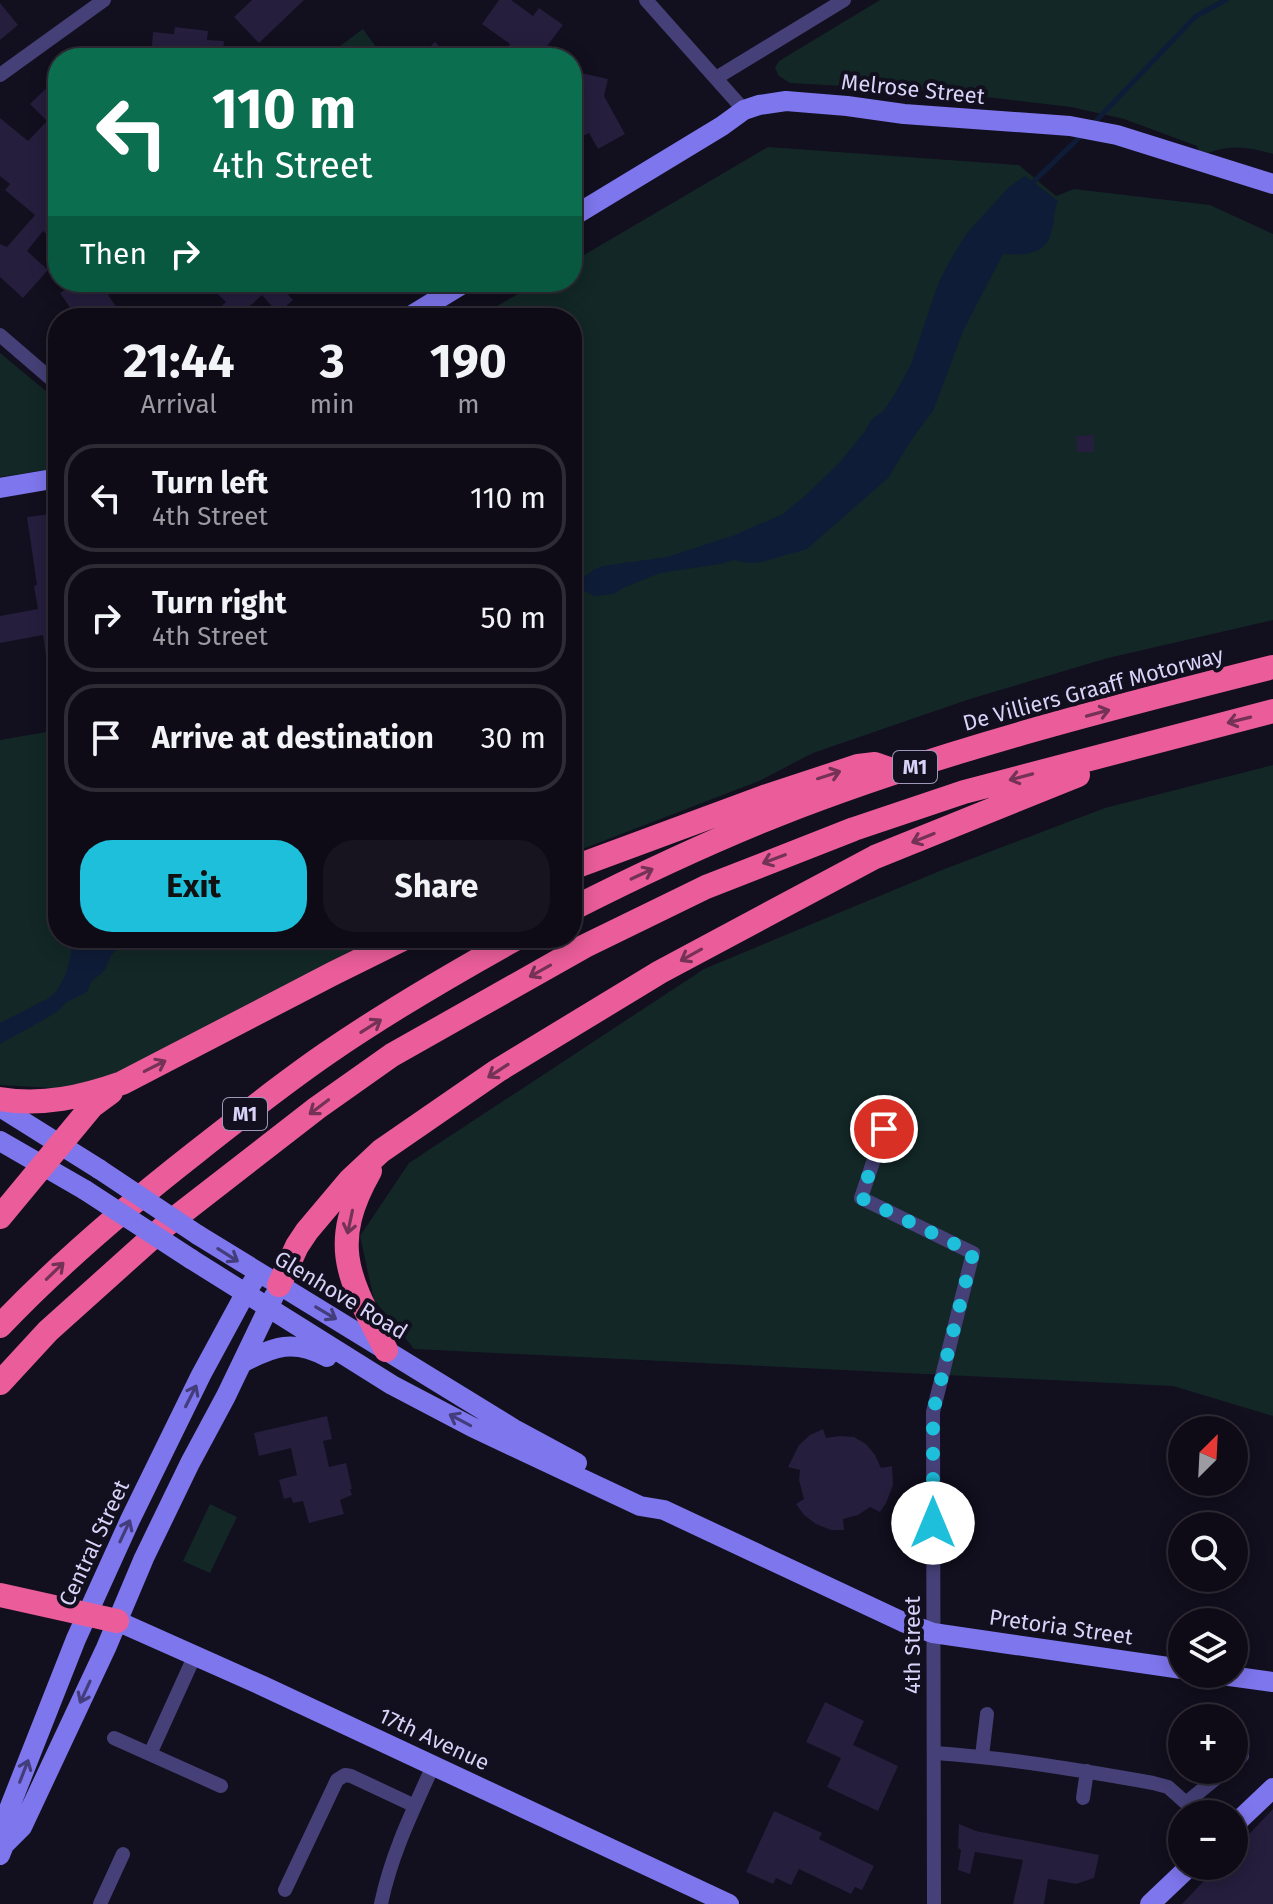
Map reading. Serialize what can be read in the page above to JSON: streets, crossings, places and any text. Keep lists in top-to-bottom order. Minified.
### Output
{"streets":{"highway":["De Villiers Graaff Motorway","M1"],"main road":["Melrose Street","Glenhove Road","Central Street","Pretoria Street","17th Avenue"],"street":["4th Street"]},"crossings":[["Glenhove Road","Central Street"],["Glenhove Road","Pretoria Street"],["Glenhove Road","4th Street"],["Central Street","17th Avenue"],["Pretoria Street","4th Street"]],"north":"top right","page":{"turn":["110 m","4th Street"],"then":"Then","eta":["21:44","Arrival","3","min","190","m"],"list":[{"name":"Turn left","note":"4th Street","value":"110 m"},{"name":"Turn right","note":"4th Street","value":"50 m"},{"name":"Arrive at destination","value":"30 m"}],"buttons":["Exit","Share"],"map_buttons":["+","−"]}}
